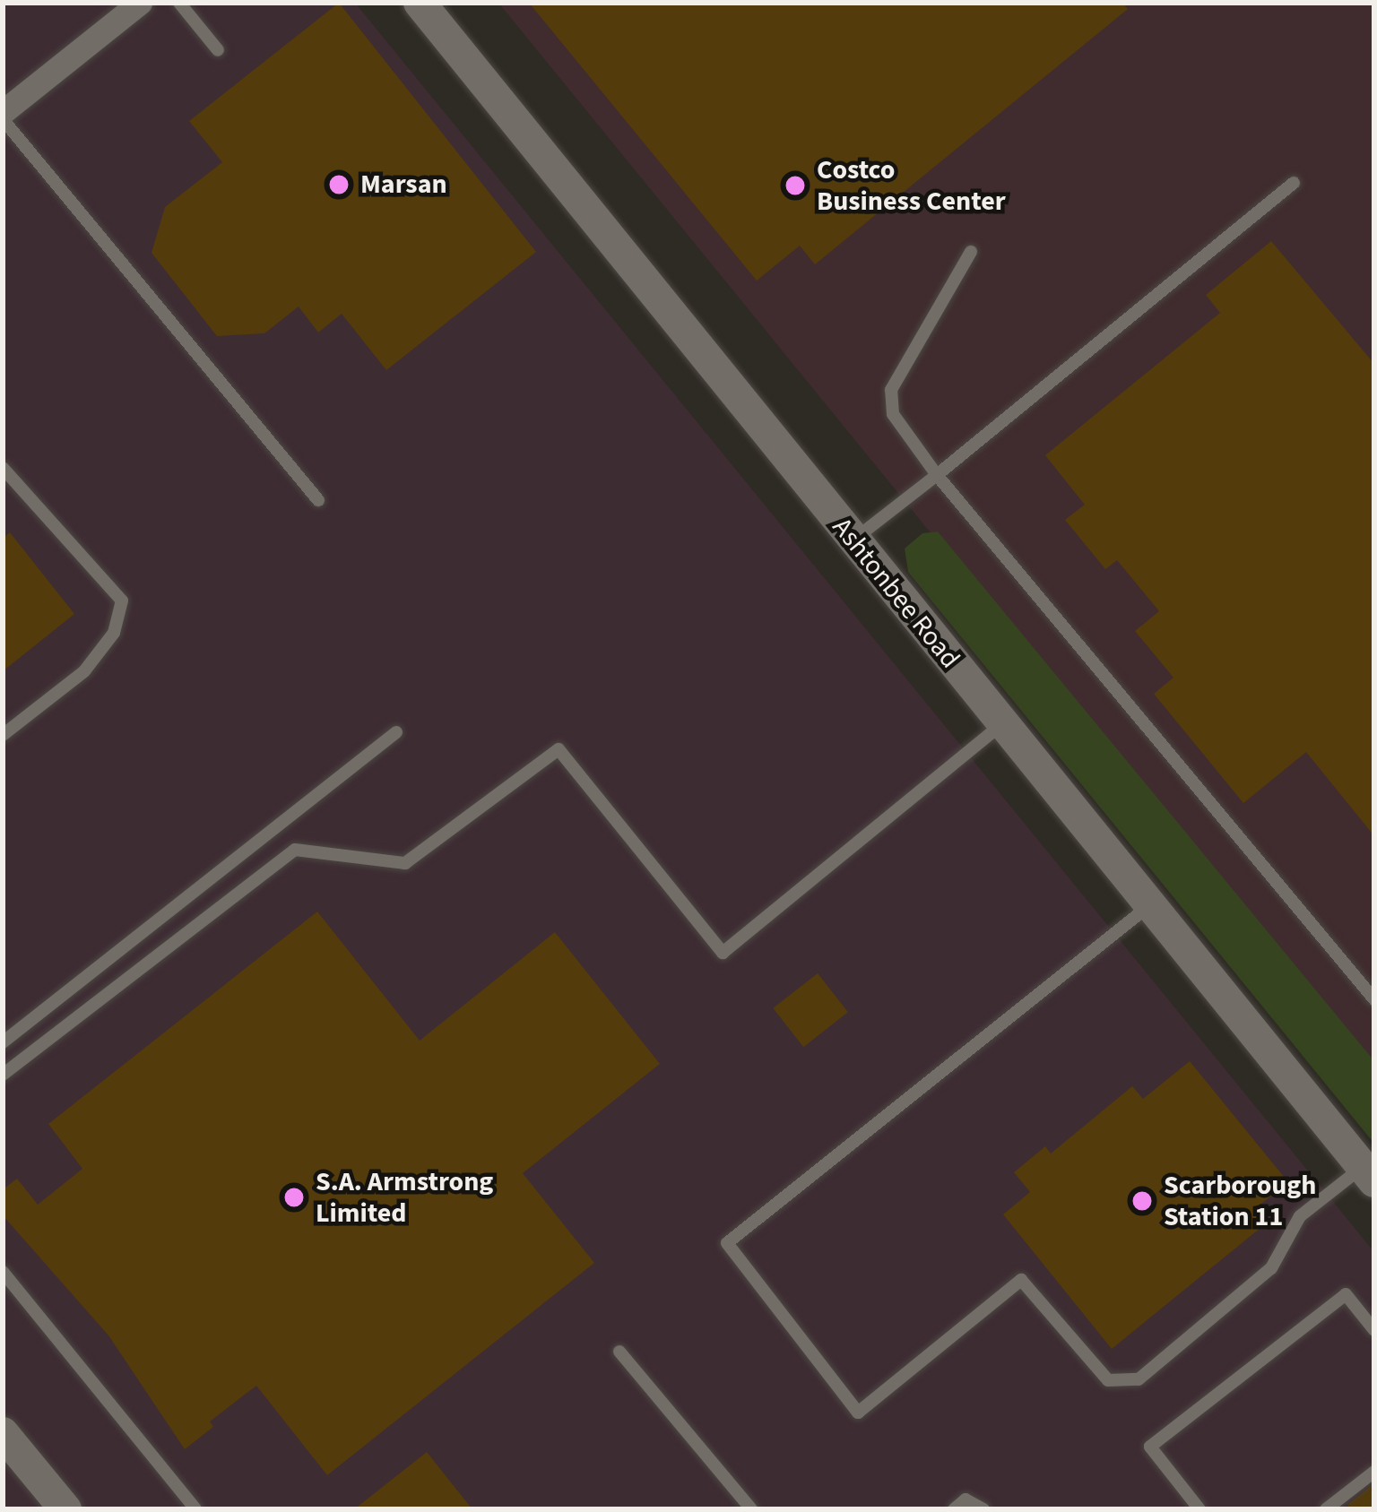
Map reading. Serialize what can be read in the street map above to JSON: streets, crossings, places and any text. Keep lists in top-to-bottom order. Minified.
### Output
{"streets":{"street":["Ashtonbee Road"]},"places":["Marsan","Costco Business Center","S.A. Armstrong Limited","Scarborough Station 11"]}
